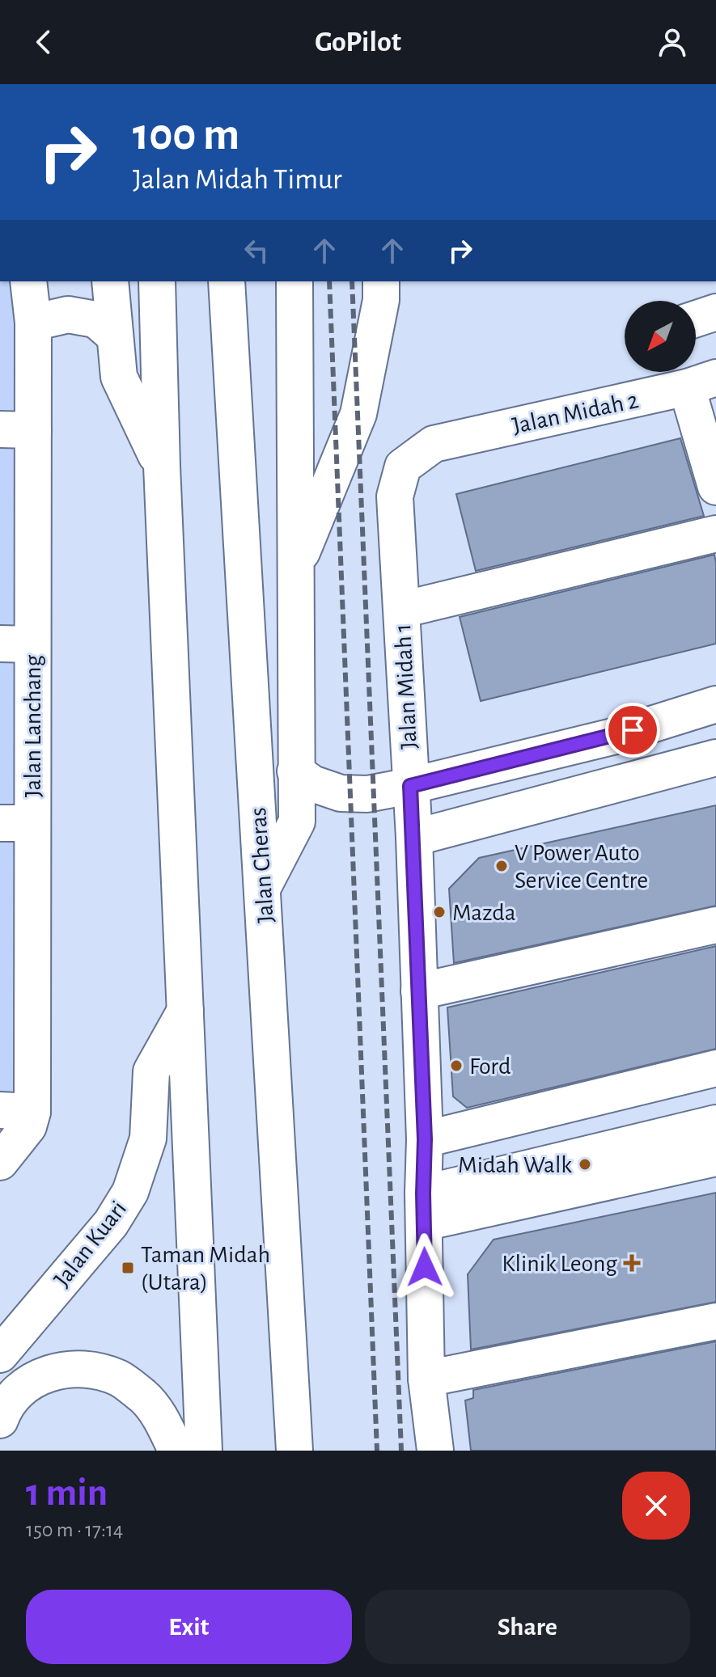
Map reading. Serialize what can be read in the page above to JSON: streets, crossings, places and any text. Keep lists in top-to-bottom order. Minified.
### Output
{"streets":{"main road":["Jalan Midah 2","Jalan Midah 1","Jalan Lanchang","Jalan Cheras","Jalan Kuari"]},"crossings":[["Jalan Midah 2","Jalan Midah 1"]],"places":{"other":["V Power Auto Service Centre","Mazda","Ford","Midah Walk"],"health":["Klinik Leong"],"transit":["Taman Midah (Utara)"]},"north":"bottom left","page":{"header":"GoPilot","turn":["100 m","Jalan Midah Timur"],"heading":["1 min","150 m · 17:14"],"buttons":["Exit","Share"]}}
